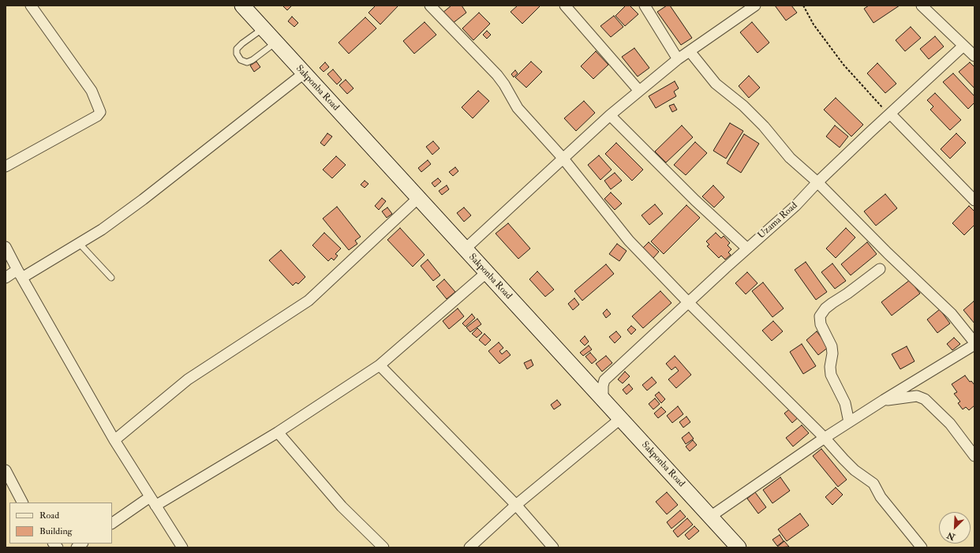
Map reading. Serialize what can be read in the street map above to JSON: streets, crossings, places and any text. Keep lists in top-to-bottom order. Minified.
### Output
{"streets":{"main road":["Sakponba Road"],"street":["Uzama Road"]},"crossings":[["Sakponba Road","Uzama Road"]],"legend":["Road","Building"],"north":"bottom left"}
